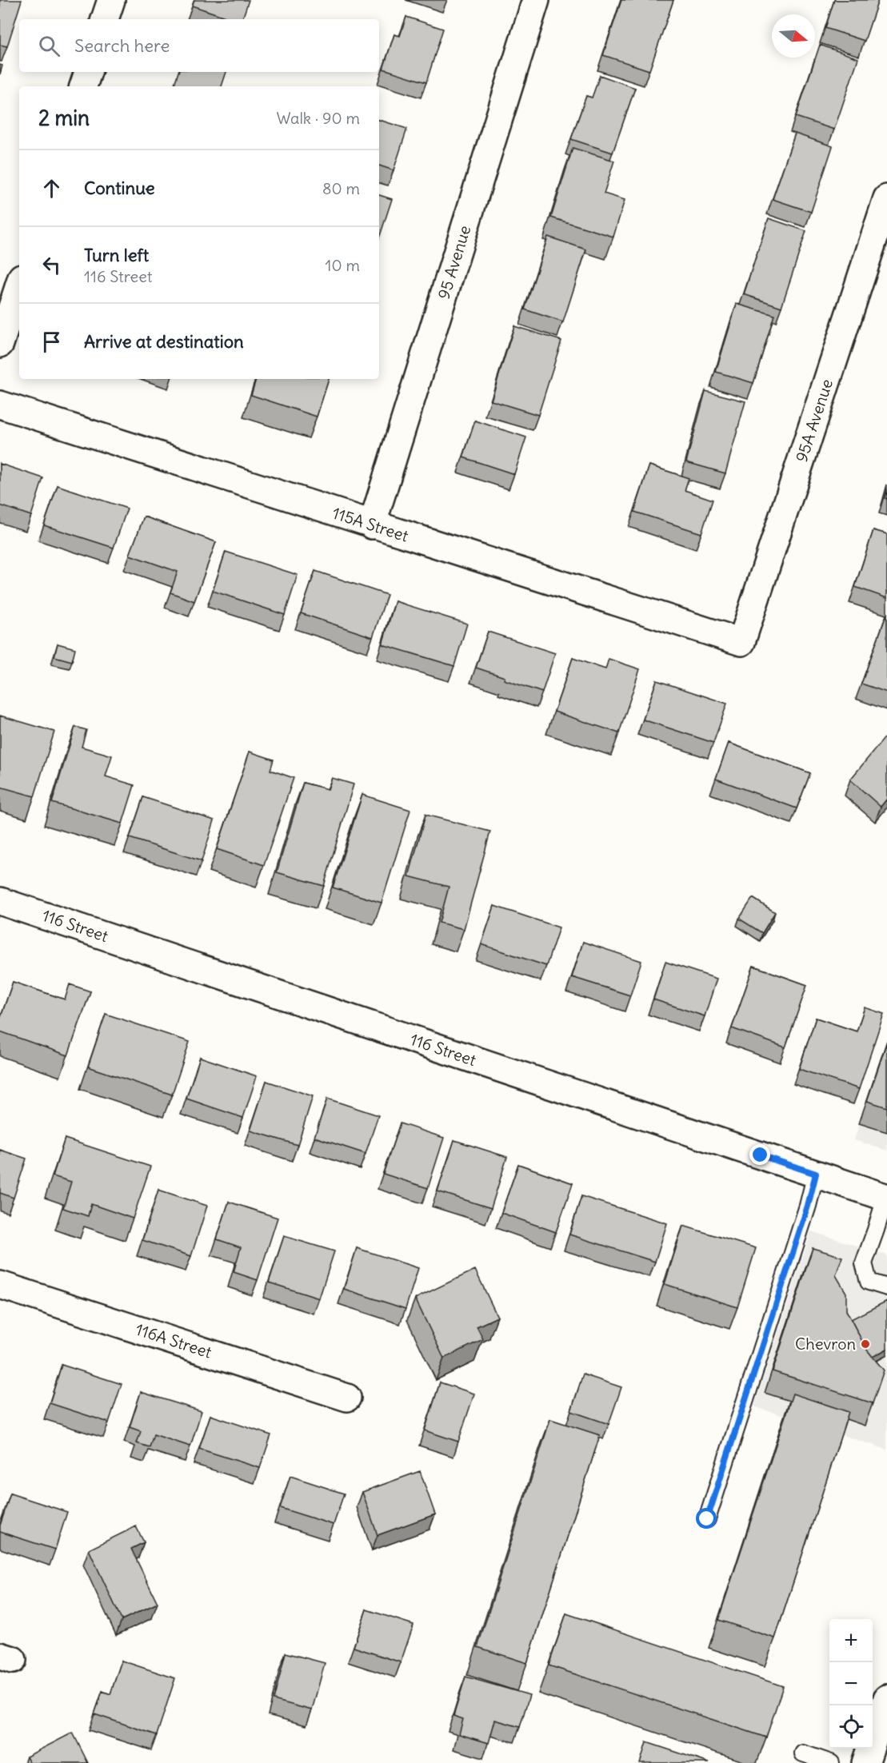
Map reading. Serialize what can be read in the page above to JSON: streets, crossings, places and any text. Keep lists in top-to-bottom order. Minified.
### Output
{"streets":{"street":["95 Avenue","95A Avenue","115A Street","116 Street","116A Street"]},"crossings":[["95 Avenue","115A Street"],["95A Avenue","115A Street"]],"places":["Chevron"],"north":"right","page":{"search":"Search here","heading":["2 min","Walk · 90 m"],"list":[["Continue","80 m"],["Turn left","116 Street","10 m"],"Arrive at destination"],"map_buttons":["+","−"]}}
